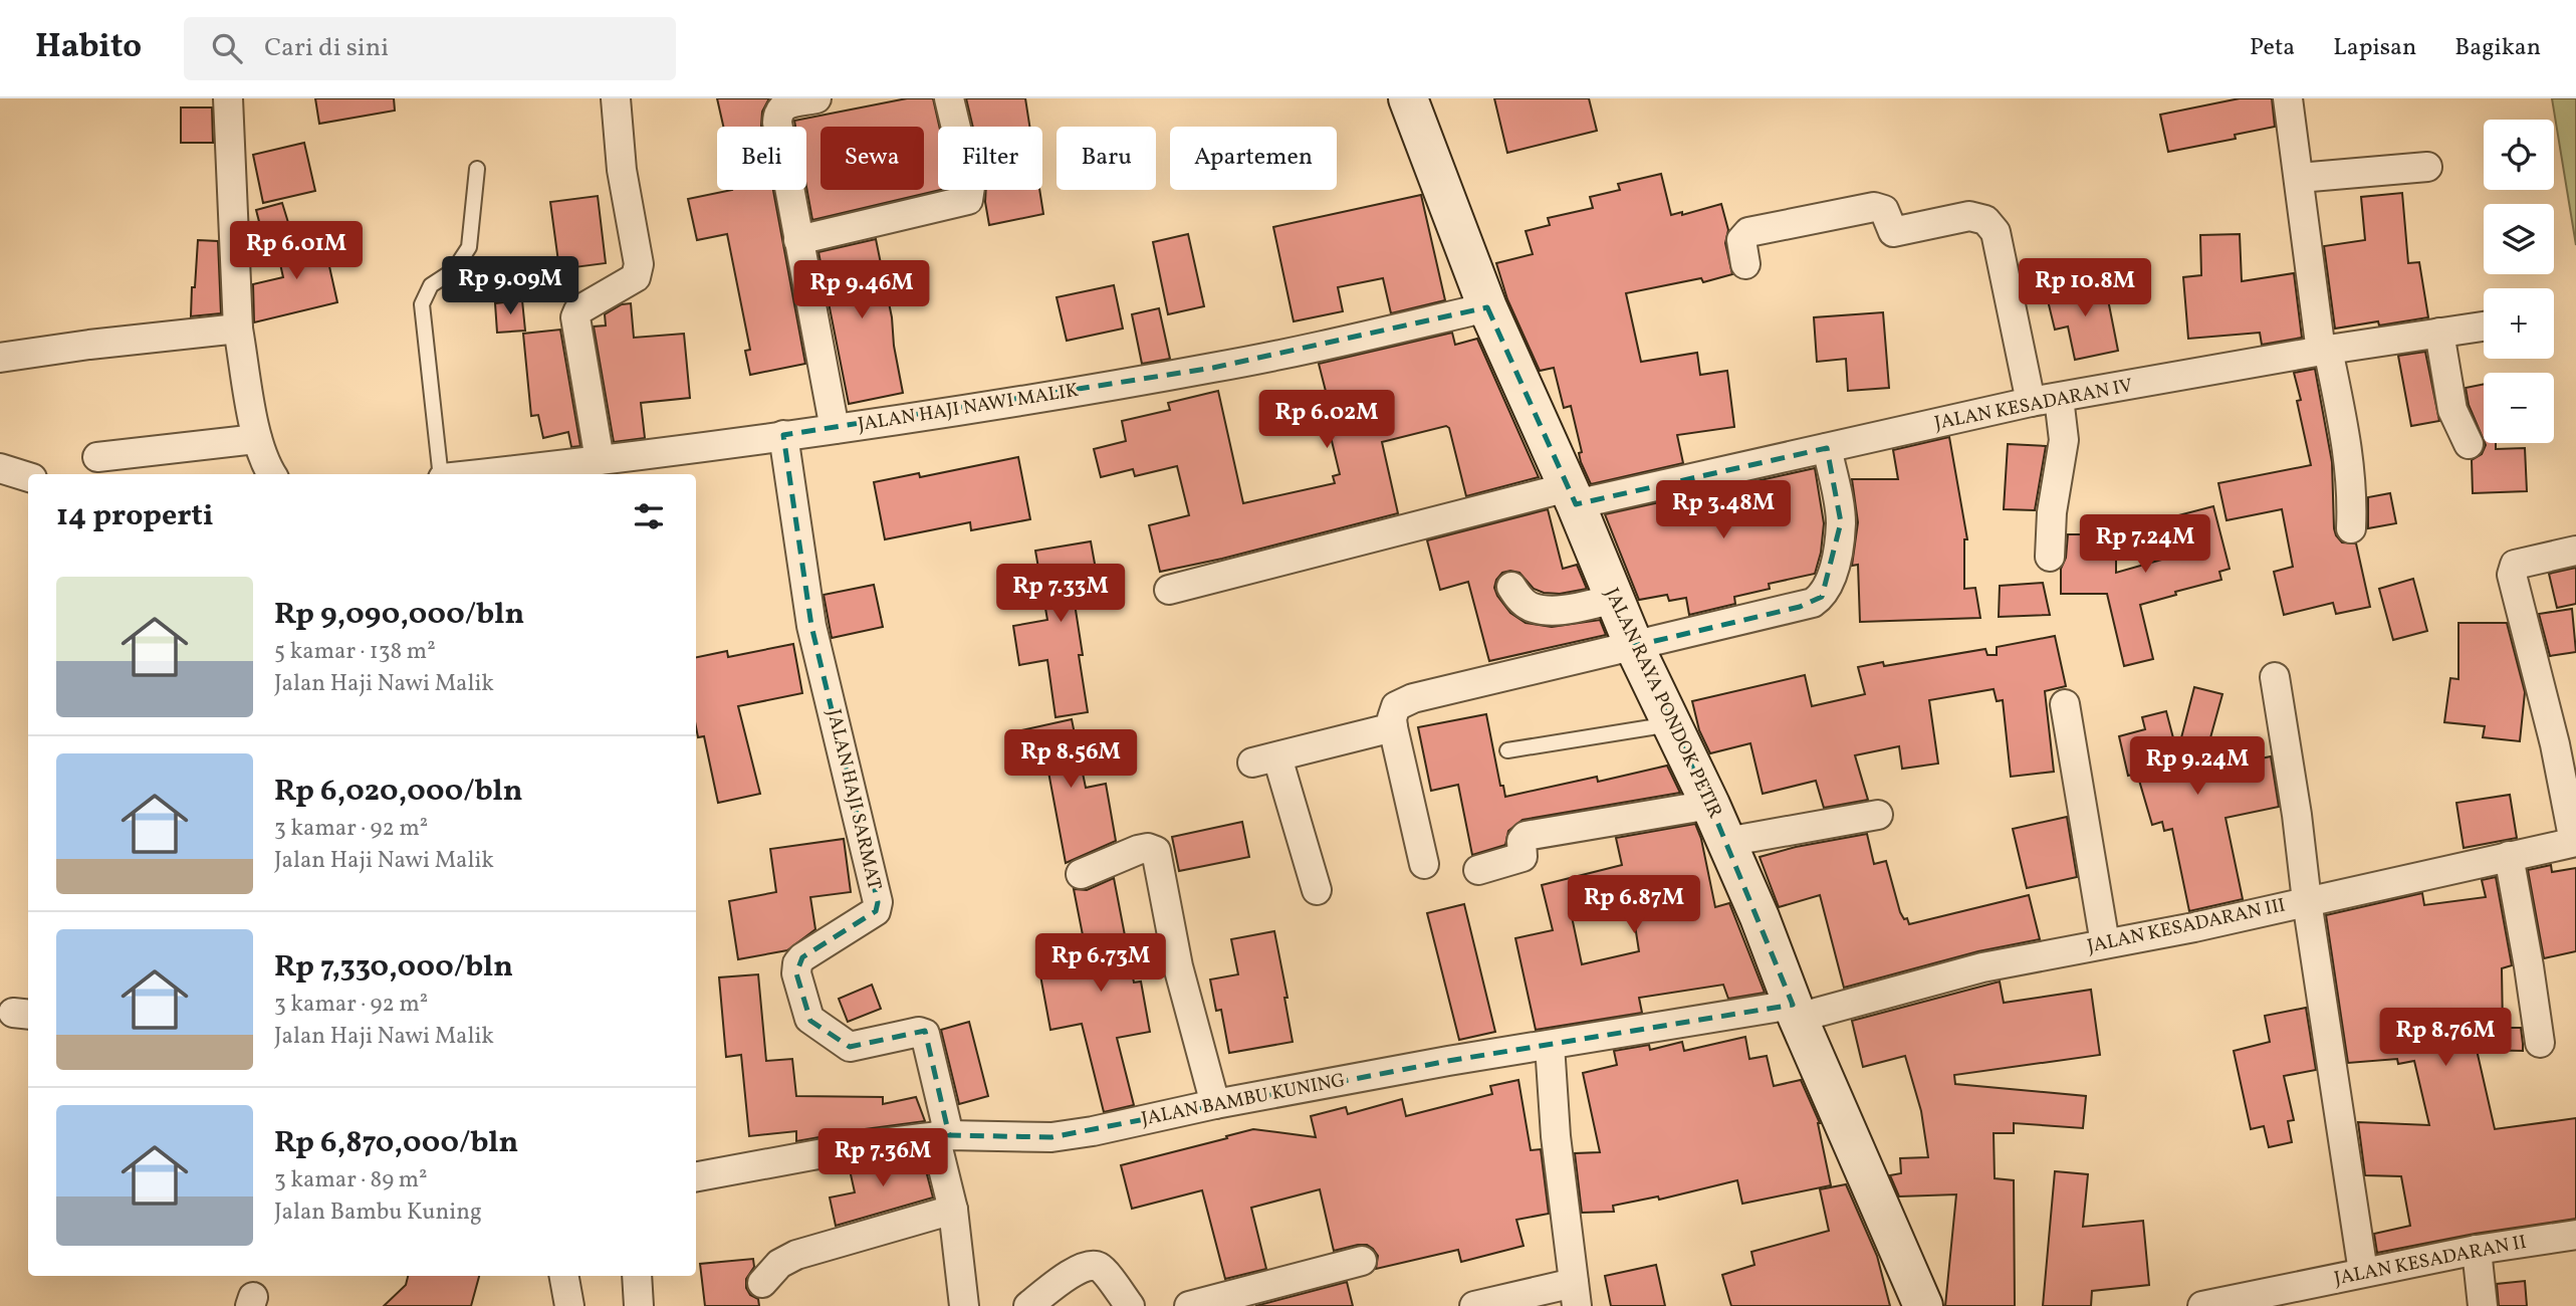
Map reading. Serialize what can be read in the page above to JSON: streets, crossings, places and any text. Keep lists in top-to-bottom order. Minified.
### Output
{"streets":{"main road":["JALAN RAYA PONDOK PETIR"],"street":["JALAN KESADARAN IV","JALAN HAJI NAWI MALIK","JALAN HAJI SARMAT","JALAN KESADARAN III","JALAN BAMBU KUNING","JALAN KESADARAN II"]},"crossings":[["JALAN KESADARAN IV","JALAN RAYA PONDOK PETIR"],["JALAN HAJI NAWI MALIK","JALAN RAYA PONDOK PETIR"],["JALAN HAJI NAWI MALIK","JALAN HAJI SARMAT"],["JALAN RAYA PONDOK PETIR","JALAN KESADARAN III"],["JALAN RAYA PONDOK PETIR","JALAN BAMBU KUNING"],["JALAN HAJI SARMAT","JALAN BAMBU KUNING"],["JALAN KESADARAN III","JALAN BAMBU KUNING"]],"page":{"header":"Habito","search":"Cari di sini","nav":["Peta","Lapisan","Bagikan"],"map_buttons":["+","−"],"chip":["Beli","Sewa","Filter","Baru","Apartemen"],"price":["Rp 6.01M","Rp 9.09M","Rp 10.8M","Rp 9.46M","Rp 6.02M","Rp 3.48M","Rp 7.24M","Rp 7.33M","Rp 8.56M","Rp 9.24M","Rp 6.87M","Rp 6.73M","Rp 8.76M","Rp 7.36M"],"heading":"14 properti","list":[{"name":"Rp 9,090,000/bln","note":"5 kamar · 138 m² · Jalan Haji Nawi Malik"},{"name":"Rp 6,020,000/bln","note":"3 kamar · 92 m² · Jalan Haji Nawi Malik"},{"name":"Rp 7,330,000/bln","note":"3 kamar · 92 m² · Jalan Haji Nawi Malik"},{"name":"Rp 6,870,000/bln","note":"3 kamar · 89 m² · Jalan Bambu Kuning"}]}}
